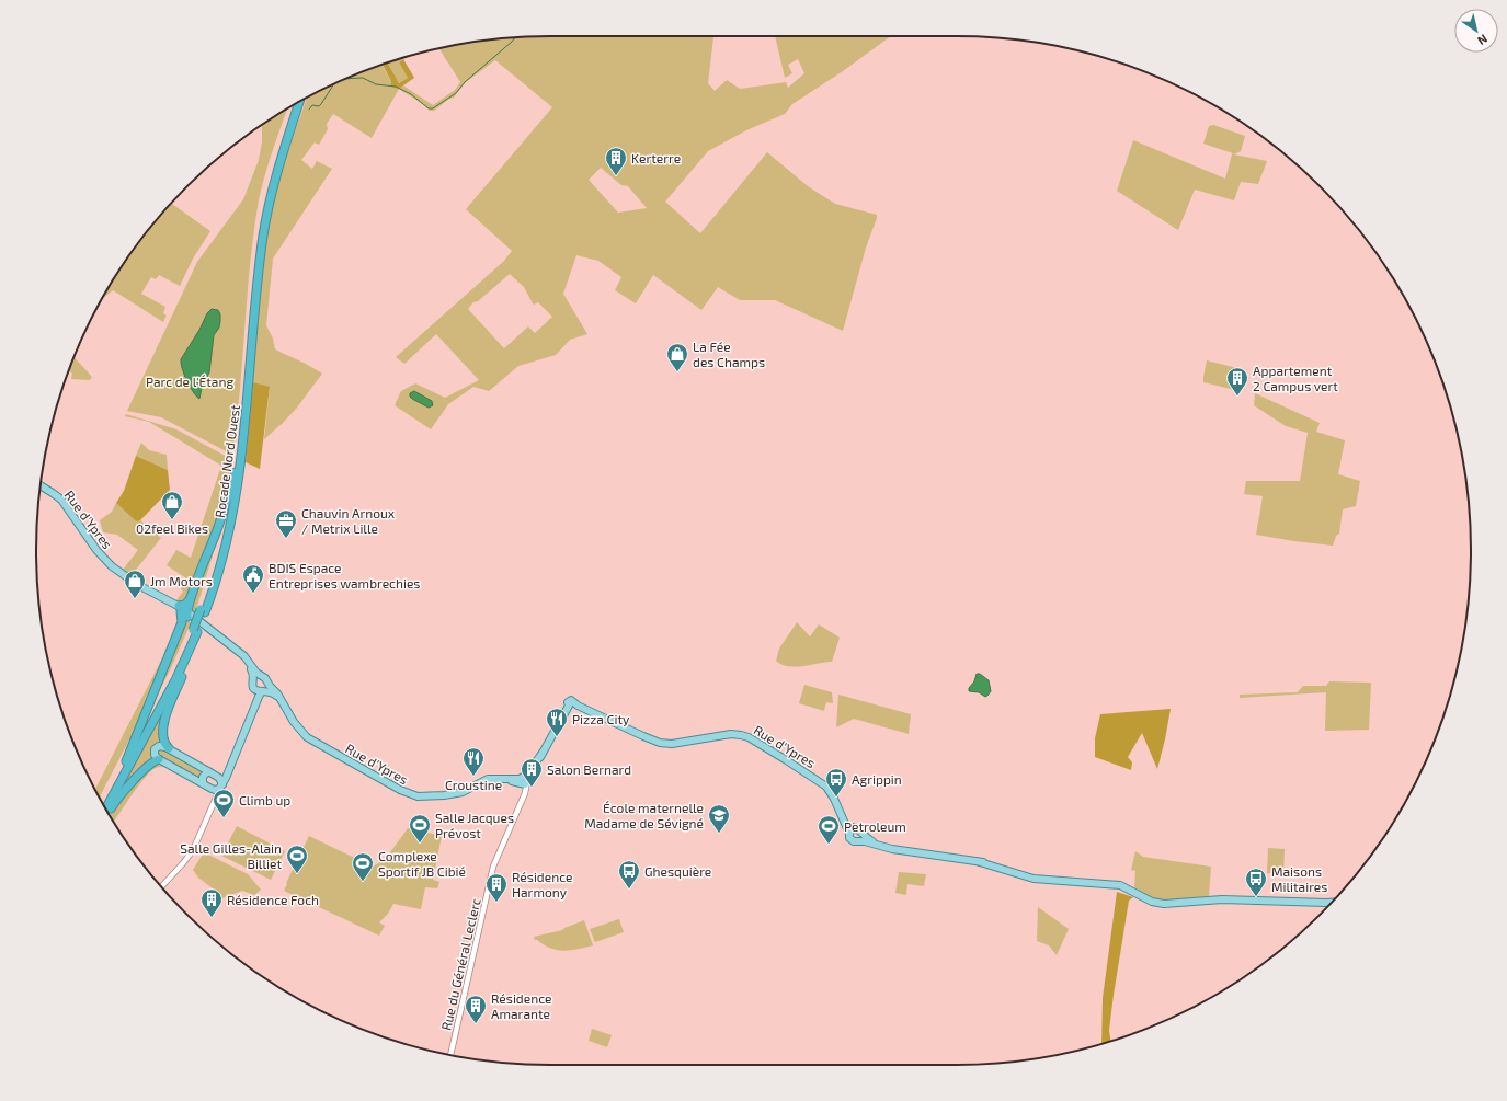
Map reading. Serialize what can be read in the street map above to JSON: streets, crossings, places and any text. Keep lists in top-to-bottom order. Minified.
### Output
{"streets":{"highway":["Rocade Nord Ouest"],"main road":["Rue d'Ypres"],"street":["Rue du Général Leclerc"]},"crossings":[["Rue d'Ypres","Rue du Général Leclerc"]],"parks":["Parc de l'Étang"],"places":{"building":["Kerterre","Appartement 2 Campus vert","Salon Bernard","Résidence Harmony","Résidence Foch","Résidence Amarante"],"shop":["La Fée des Champs","02feel Bikes","Jm Motors"],"office":["Chauvin Arnoux / Metrix Lille"],"public building":["BDIS Espace Entreprises wambrechies"],"restaurant":["Pizza City","Croustine"],"bus stop":["Agrippin","Ghesquière","Maisons Militaires"],"sports":["Climb up","Salle Jacques Prévost","Petroleum","Salle Gilles-Alain Billiet","Complexe Sportif JB Cibié"],"school or university":["École maternelle Madame de Sévigné"]},"north":"bottom right"}
